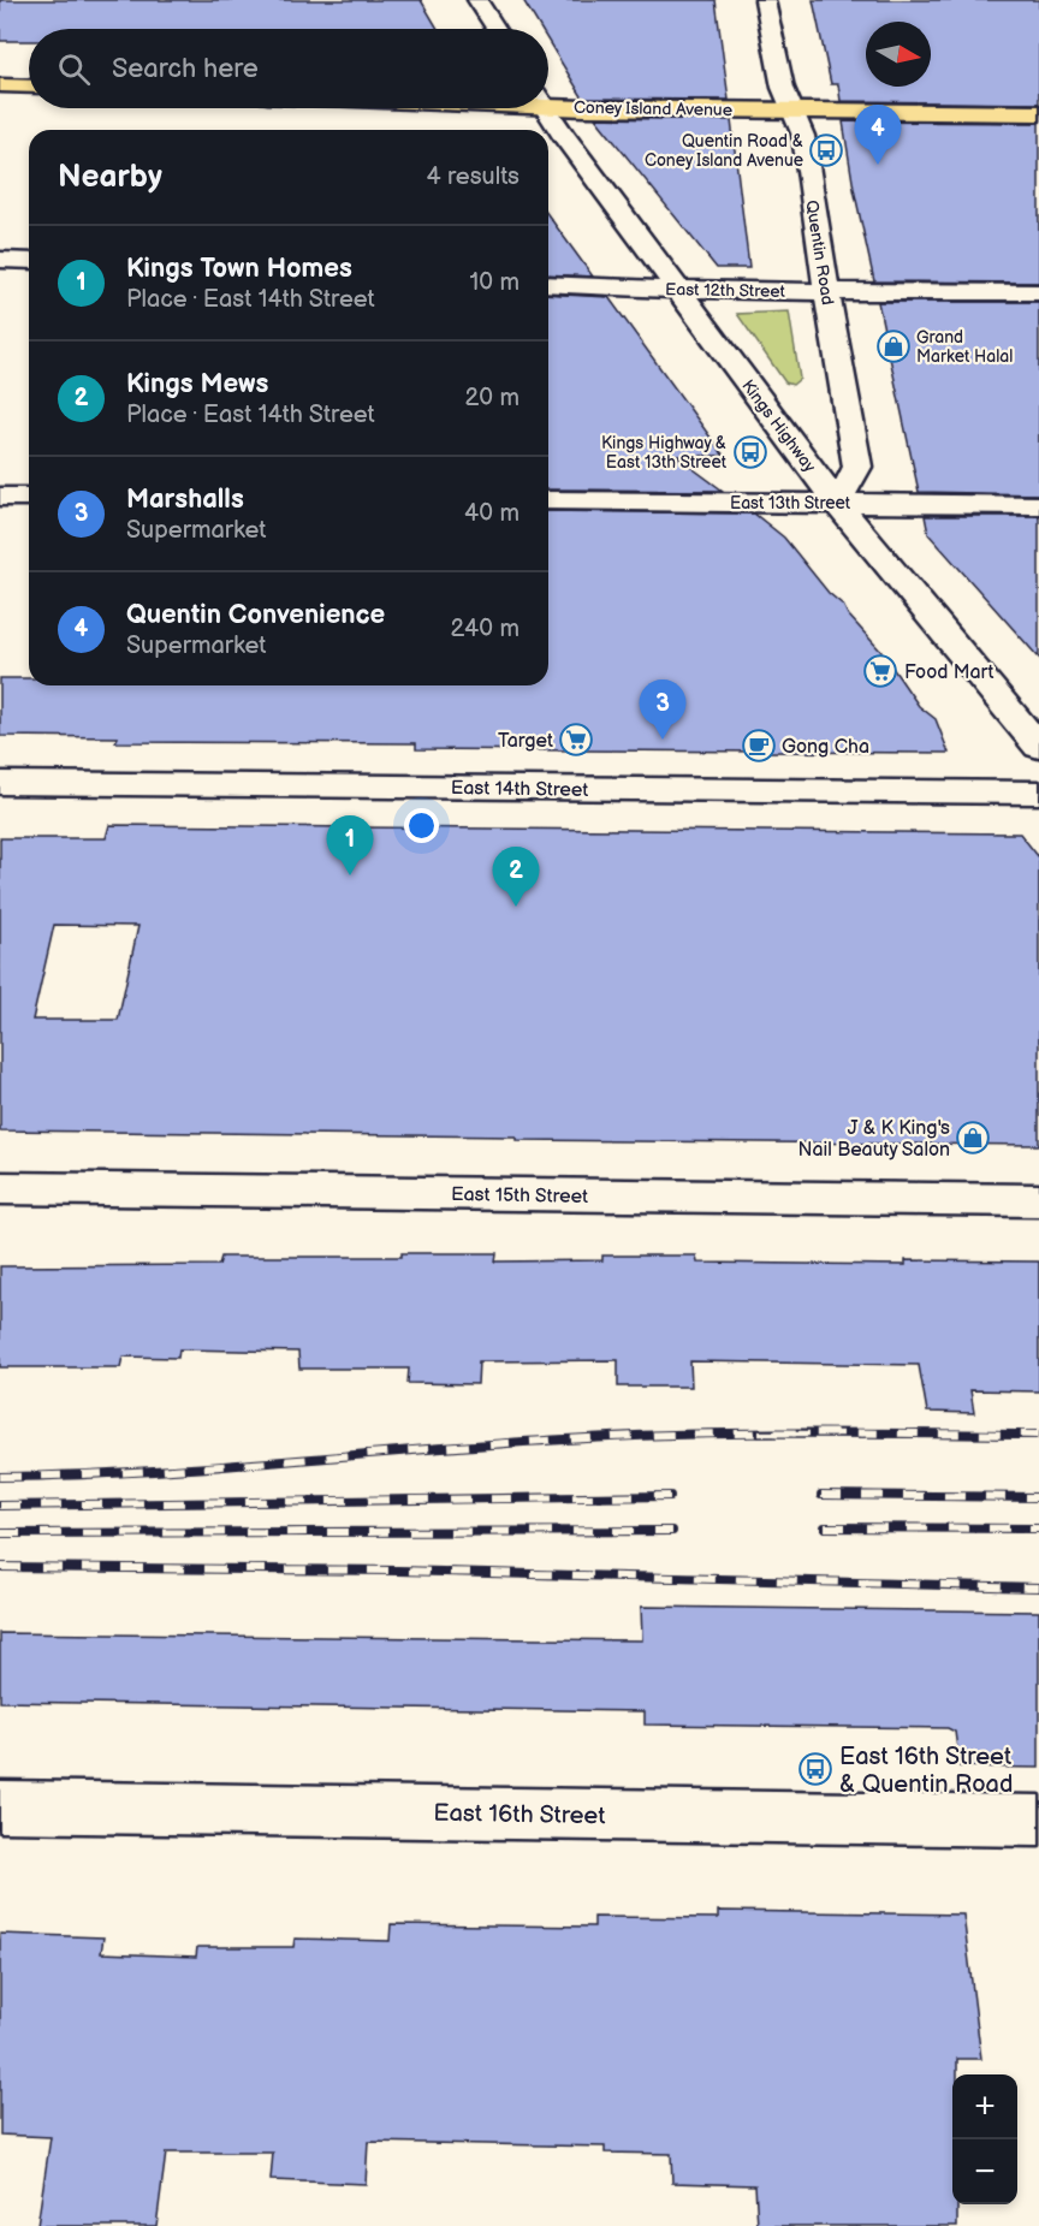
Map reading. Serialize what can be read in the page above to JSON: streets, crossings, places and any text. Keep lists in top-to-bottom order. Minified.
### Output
{"streets":{"main road":["Coney Island Avenue"],"street":["Quentin Road","East 12th Street","Kings Highway","East 13th Street","East 14th Street","East 15th Street","East 16th Street"]},"crossings":[["Coney Island Avenue","Quentin Road"],["Quentin Road","East 12th Street"],["Quentin Road","Kings Highway"],["Quentin Road","East 13th Street"],["East 12th Street","Kings Highway"],["Kings Highway","East 13th Street"]],"places":{"bus stop":["Quentin Road & Coney Island Avenue","Kings Highway & East 13th Street","East 16th Street & Quentin Road"],"shop":["Grand Market Halal","J & K King's Nail Beauty Salon"],"supermarket":["Food Mart","Target"],"cafe":["Gong Cha"]},"north":"right","page":{"search":"Search here","pins":["4","3","1","2"],"heading":["Nearby","4 results"],"list":[{"mark":"1","name":"Kings Town Homes","note":"Place · East 14th Street","value":"10 m"},{"mark":"2","name":"Kings Mews","note":"Place · East 14th Street","value":"20 m"},{"mark":"3","name":"Marshalls","note":"Supermarket","value":"40 m"},{"mark":"4","name":"Quentin Convenience","note":"Supermarket","value":"240 m"}],"map_buttons":["+","−"]}}
